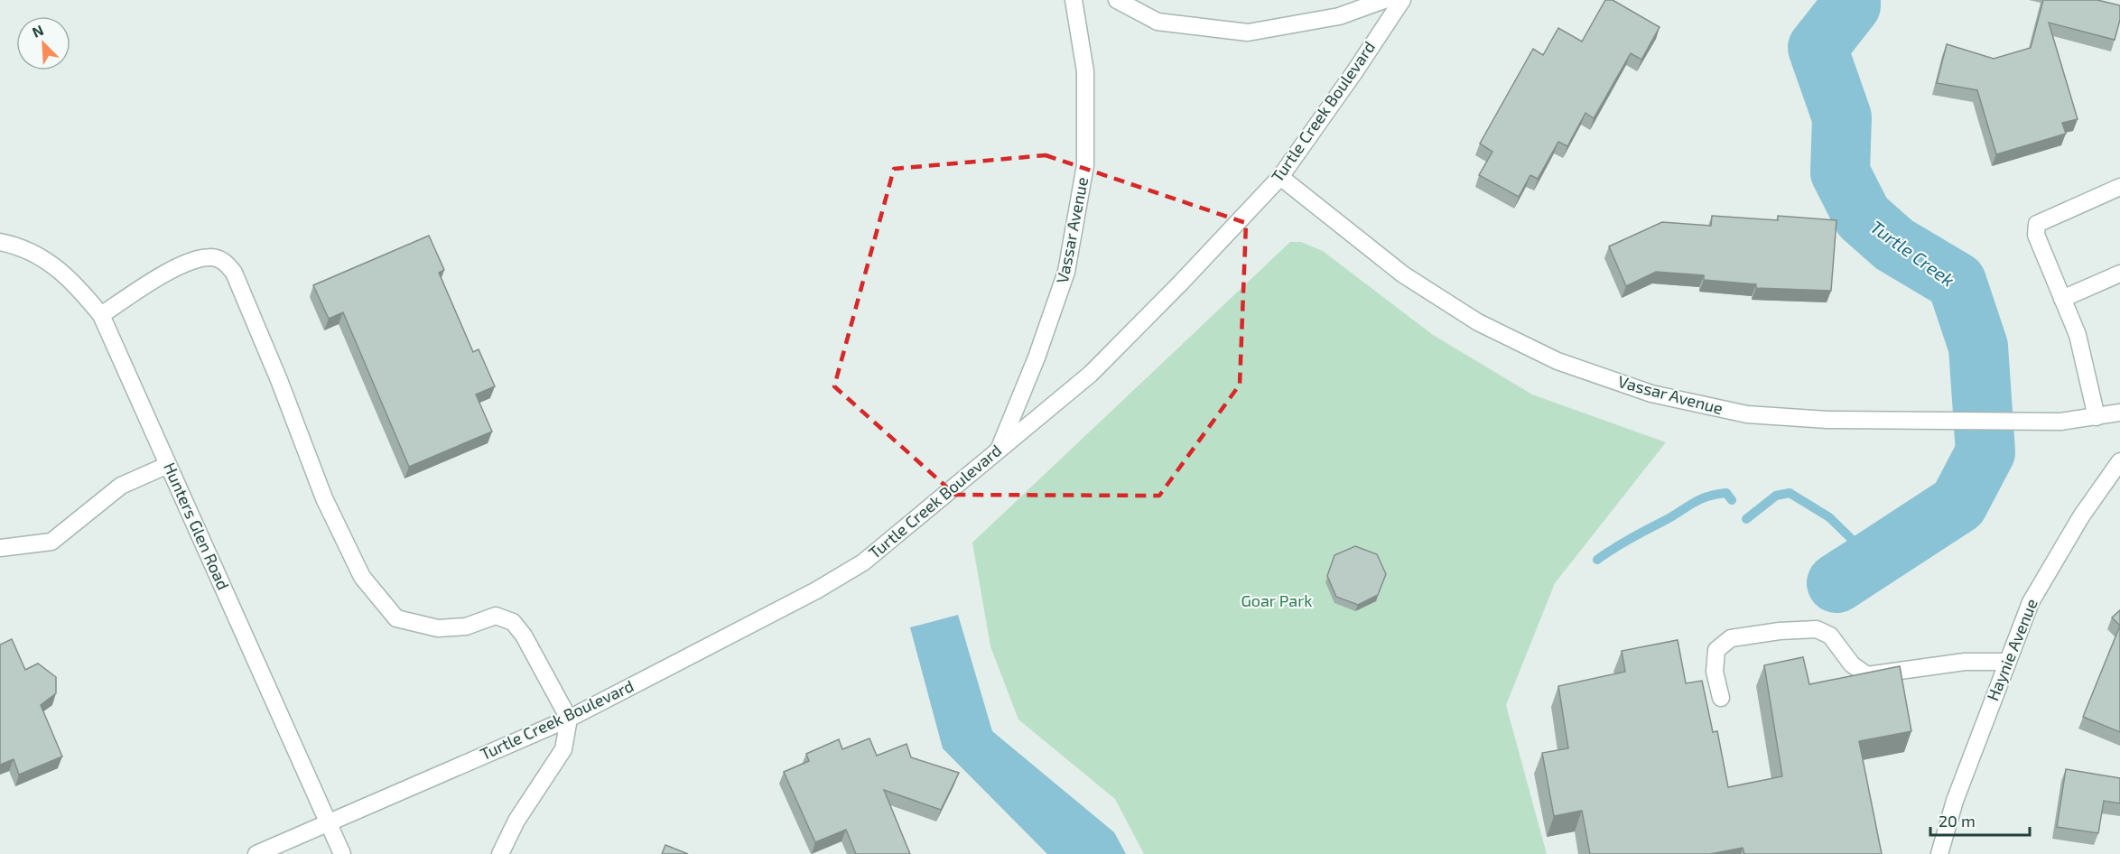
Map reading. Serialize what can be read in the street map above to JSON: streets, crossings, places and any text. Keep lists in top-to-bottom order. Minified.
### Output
{"streets":{"street":["Turtle Creek Boulevard","Vassar Avenue","Hunters Glen Road","Haynie Avenue"]},"crossings":[["Turtle Creek Boulevard","Vassar Avenue"],["Turtle Creek Boulevard","Hunters Glen Road"]],"water":["Turtle Creek"],"parks":["Goar Park"],"scale_bar":"20 m","north":"top left"}
